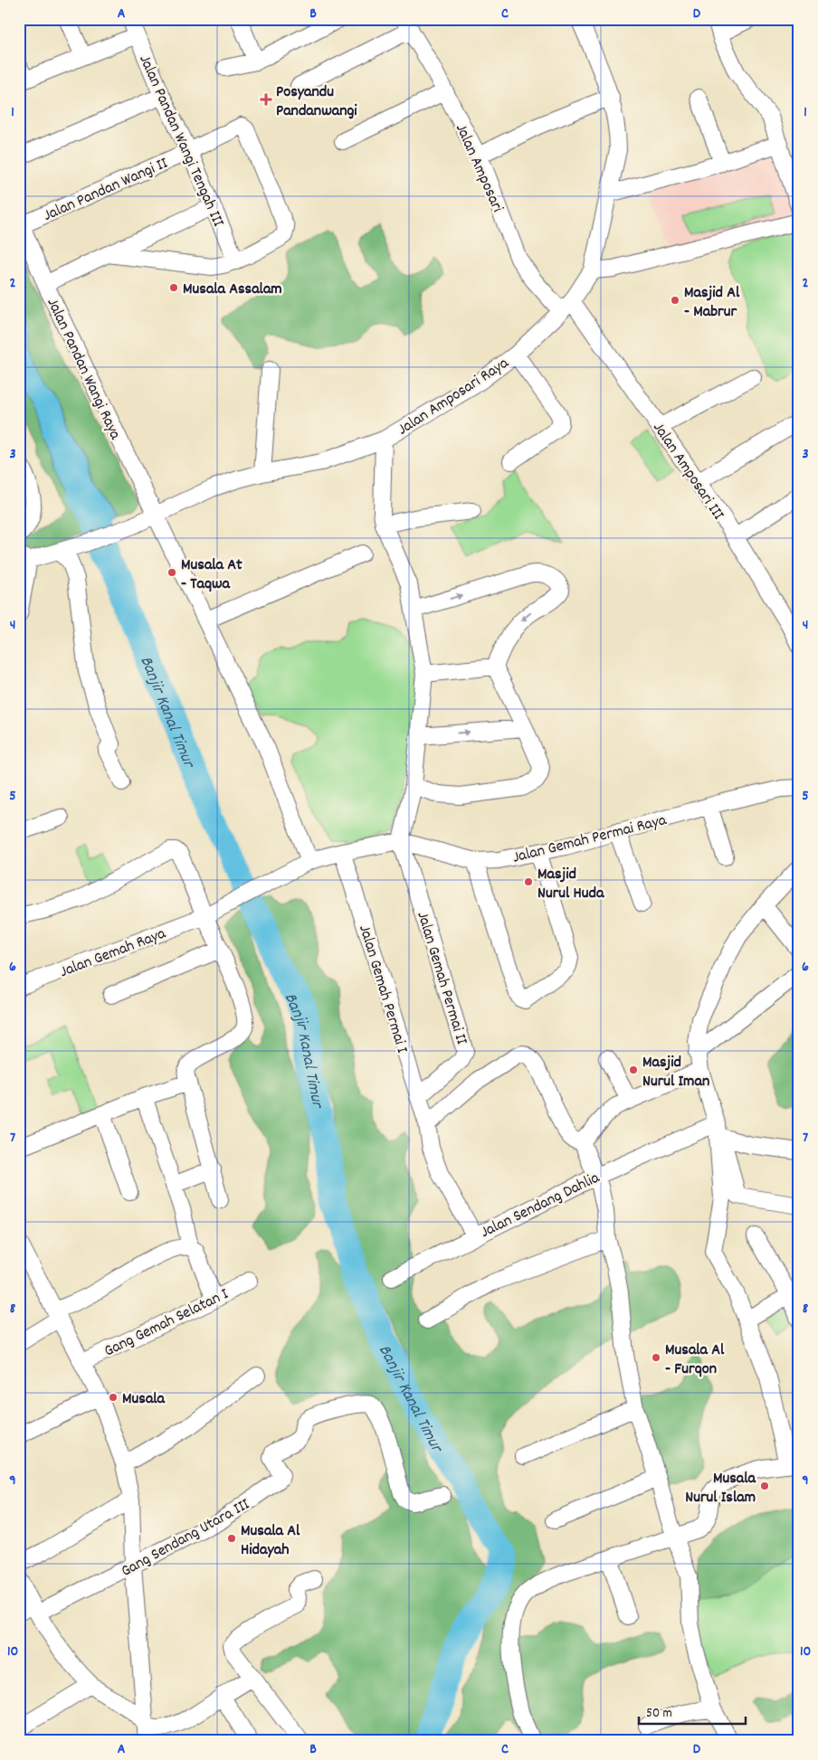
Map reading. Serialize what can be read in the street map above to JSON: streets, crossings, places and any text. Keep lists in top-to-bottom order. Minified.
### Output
{"streets":{"street":["Jalan Pandan Wangi Tengah III","Jalan Amposari","Jalan Pandan Wangi II","Jalan Pandan Wangi Raya","Jalan Amposari Raya","Jalan Amposari III","Jalan Gemah Permai Raya","Jalan Gemah Raya","Jalan Gemah Permai II","Jalan Gemah Permai I","Jalan Sendang Dahlia","Gang Gemah Selatan I","Gang Sendang Utara III"]},"crossings":[["Jalan Pandan Wangi Tengah III","Jalan Pandan Wangi II"],["Jalan Amposari","Jalan Amposari Raya"],["Jalan Amposari","Jalan Amposari III"],["Jalan Pandan Wangi II","Jalan Pandan Wangi Raya"],["Jalan Pandan Wangi Raya","Jalan Amposari Raya"],["Jalan Pandan Wangi Raya","Jalan Gemah Permai Raya"],["Jalan Amposari Raya","Jalan Amposari III"],["Jalan Gemah Permai Raya","Jalan Gemah Raya"],["Jalan Gemah Permai Raya","Jalan Gemah Permai II"],["Jalan Gemah Permai Raya","Jalan Gemah Permai I"],["Jalan Gemah Permai II","Jalan Gemah Permai I"],["Jalan Gemah Permai I","Jalan Sendang Dahlia"]],"water":["Banjir Kanal Timur"],"places":{"health":["Posyandu Pandanwangi"],"other":["Musala Assalam","Masjid Al - Mabrur","Musala At - Taqwa","Masjid Nurul Huda","Masjid Nurul Iman","Musala Al - Furqon","Musala","Musala Nurul Islam","Musala Al Hidayah"]},"scale_bar":"50 m","grid":{"columns":["A","B","C","D"],"rows":["1","2","3","4","5","6","7","8","9","10"]}}
